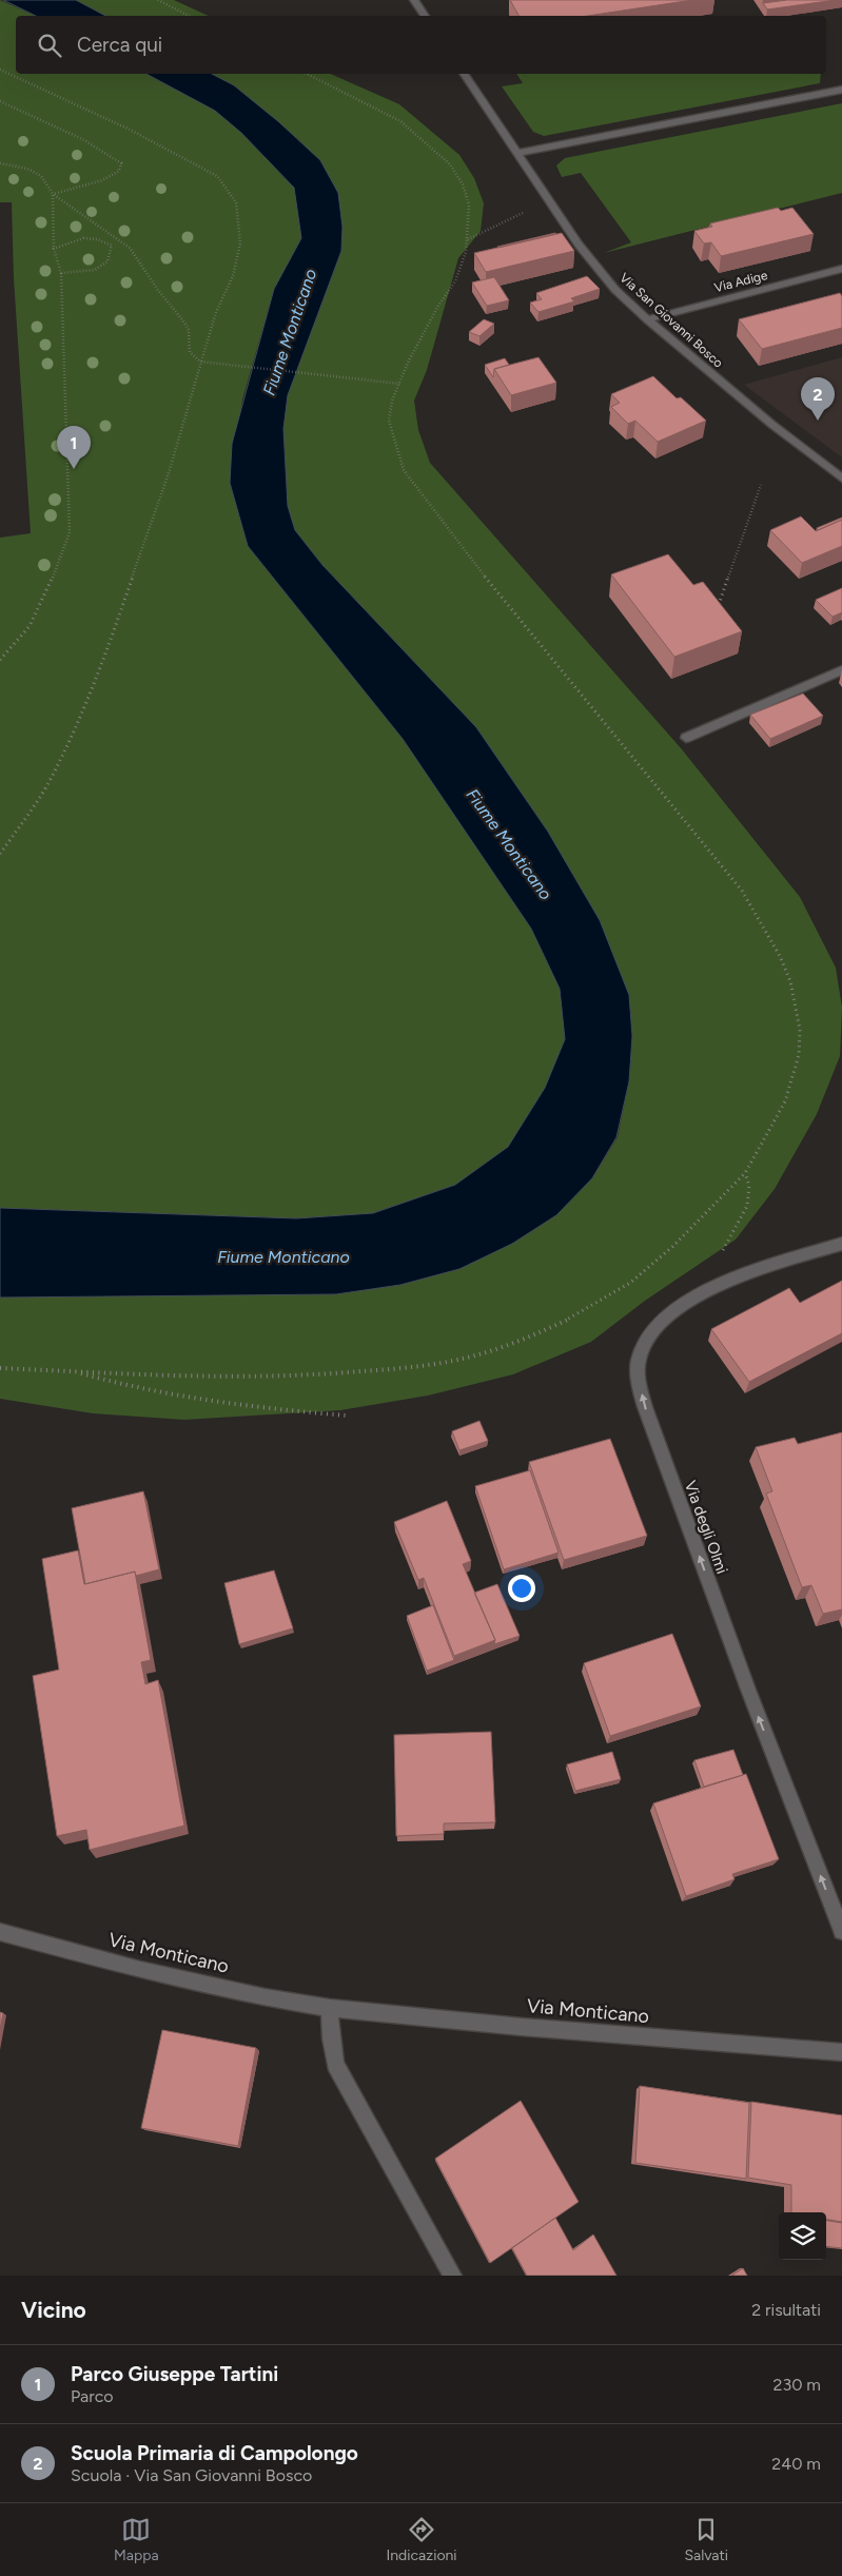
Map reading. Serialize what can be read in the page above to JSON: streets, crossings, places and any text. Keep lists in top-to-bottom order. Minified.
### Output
{"streets":{"street":["Via Adige","Via San Giovanni Bosco","Via degli Olmi","Via Monticano"]},"crossings":[["Via Adige","Via San Giovanni Bosco"]],"one_way":["Via degli Olmi"],"water":["Fiume Monticano"],"page":{"search":"Cerca qui","pins":["2","1"],"heading":["Vicino","2 risultati"],"list":[{"mark":"1","name":"Parco Giuseppe Tartini","note":"Parco","value":"230 m"},{"mark":"2","name":"Scuola Primaria di Campolongo","note":"Scuola · Via San Giovanni Bosco","value":"240 m"}],"nav":["Mappa","Indicazioni","Salvati"]}}
